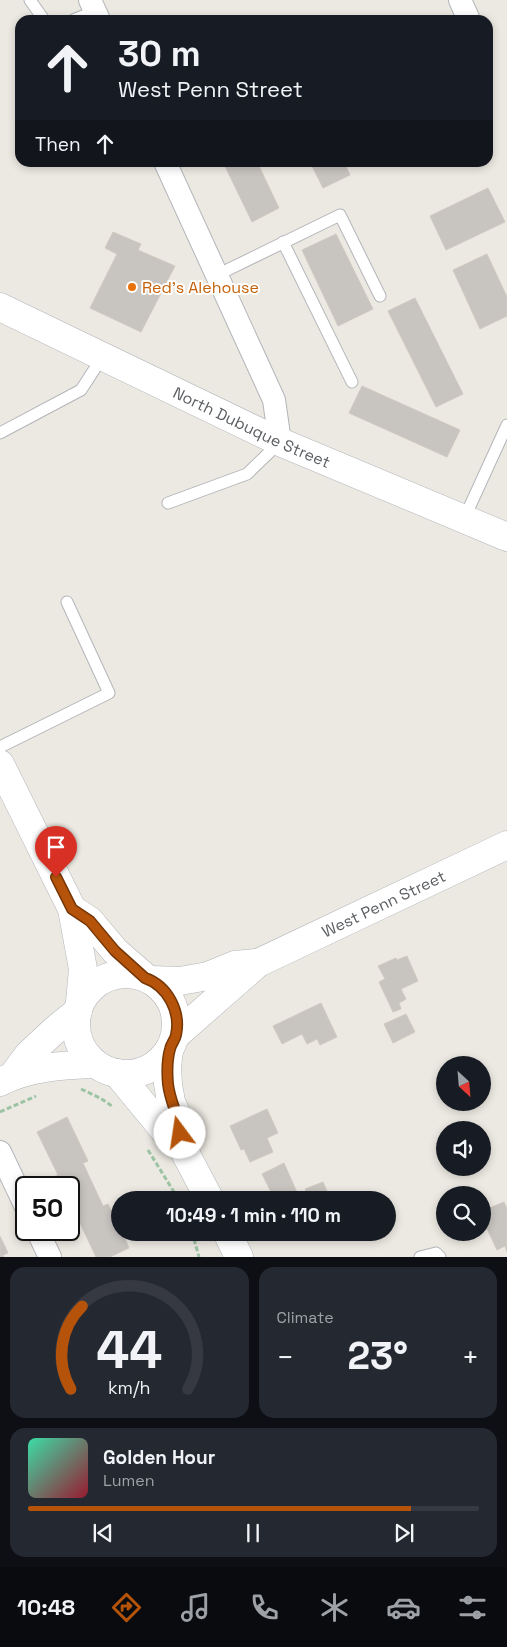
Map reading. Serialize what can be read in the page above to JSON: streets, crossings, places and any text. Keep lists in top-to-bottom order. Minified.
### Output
{"streets":{"main road":["North Dubuque Street","West Penn Street"]},"places":["Red's Alehouse"],"north":"bottom right","page":{"turn":["30 m","West Penn Street"],"then":"Then","limit":"50","trip":"10:49 · 1 min · 110 m","tile":"Climate","heat":["−","23°","+"],"song":["Golden Hour","Lumen"],"tabs":"10:48","gauge":["44","km/h"]}}
